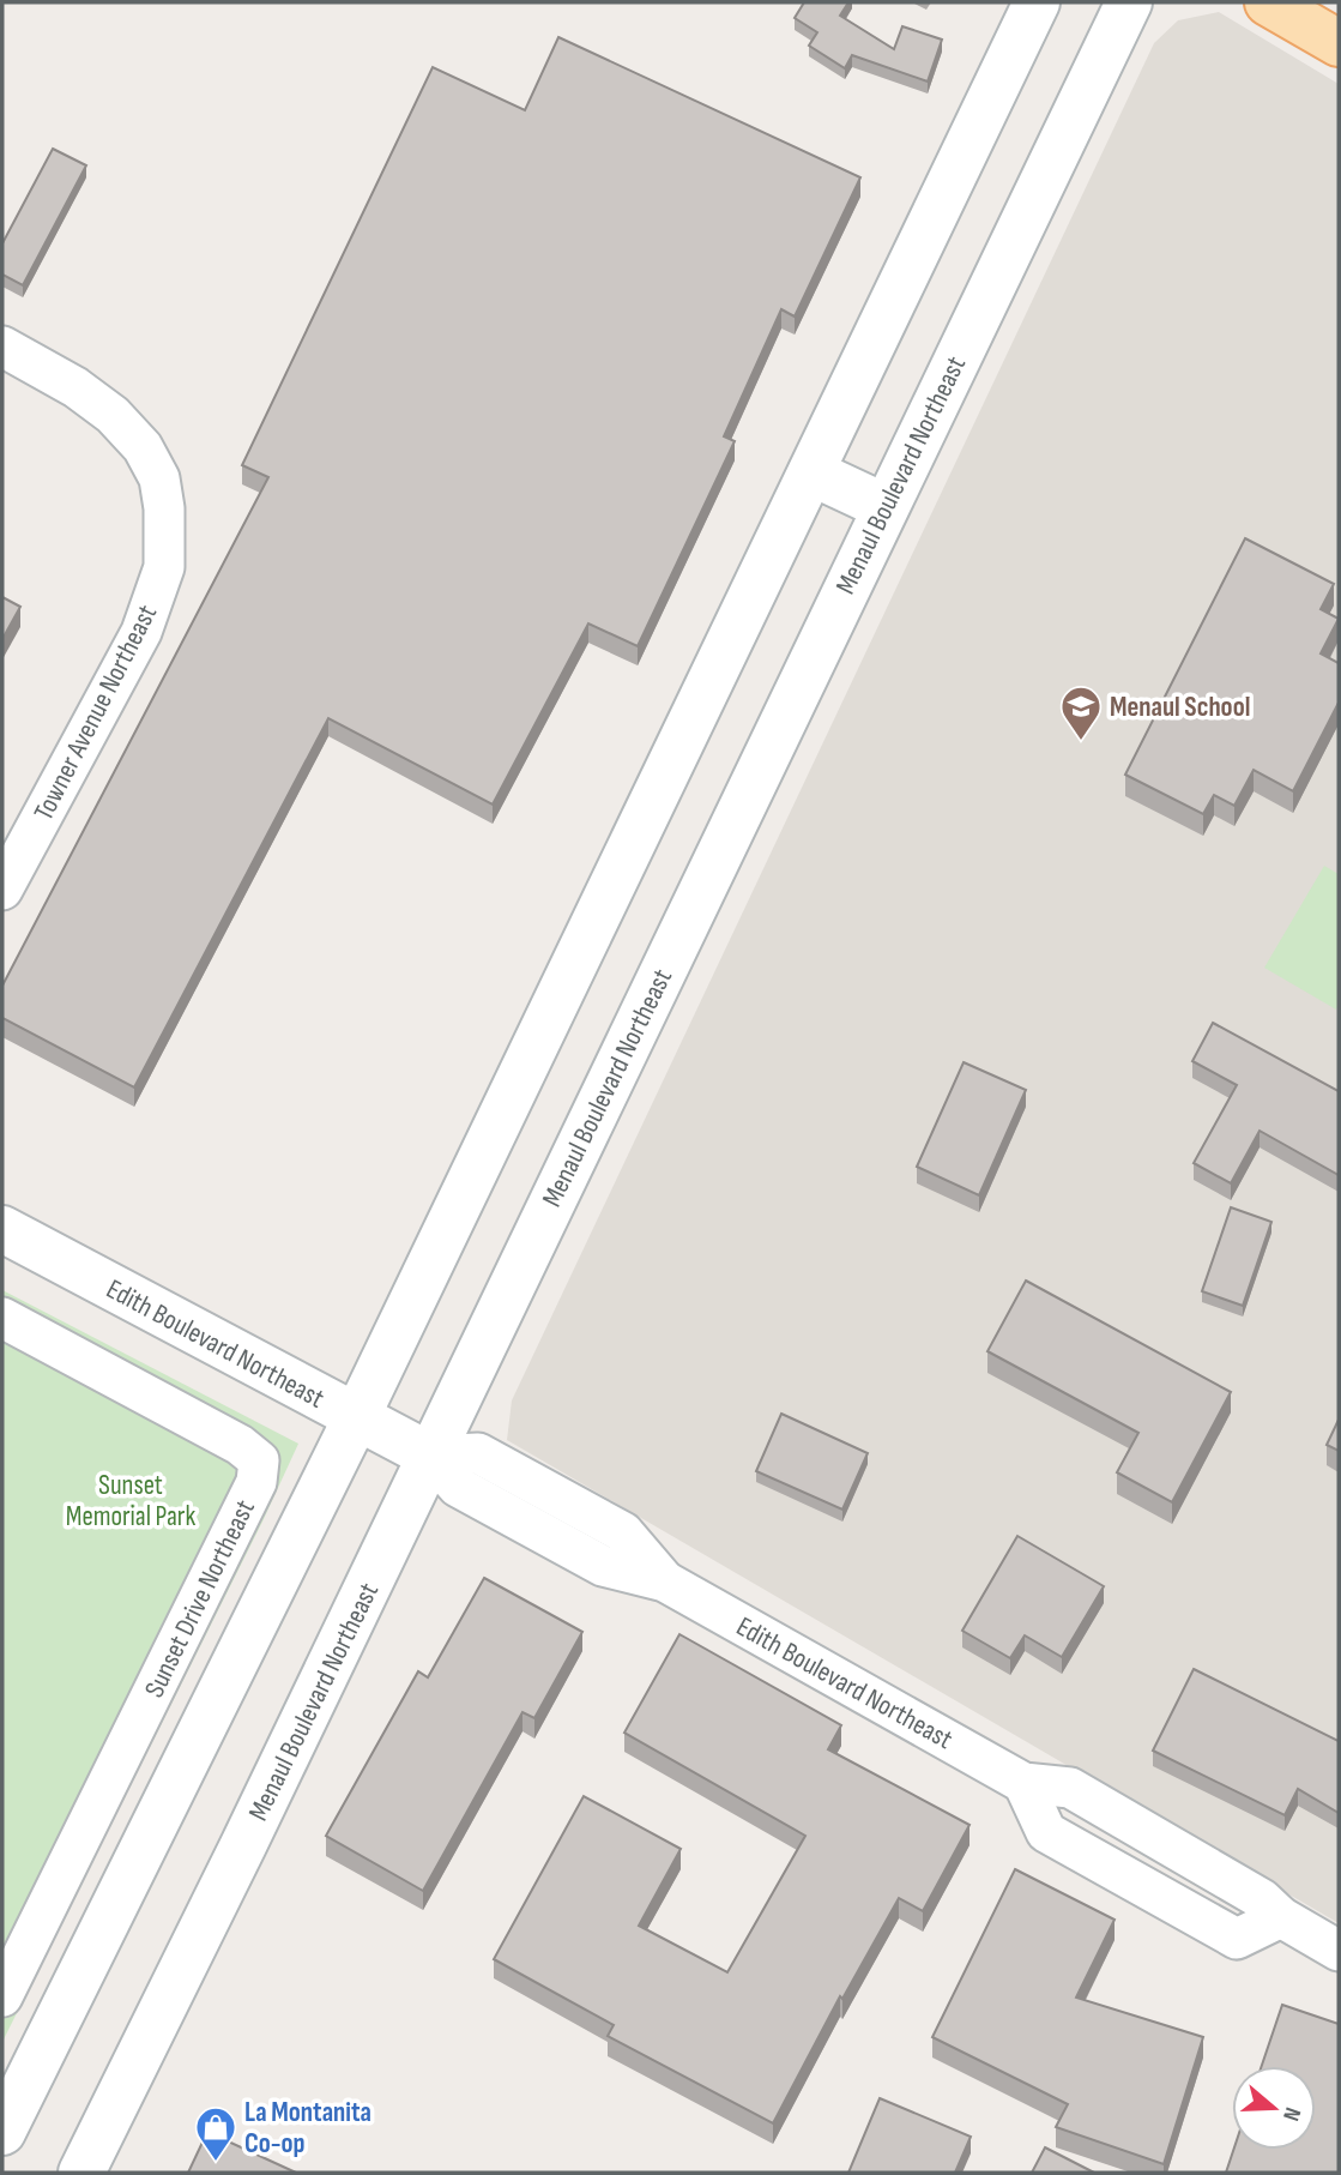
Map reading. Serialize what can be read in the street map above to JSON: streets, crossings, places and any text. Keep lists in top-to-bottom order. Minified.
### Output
{"streets":{"main road":["Menaul Boulevard Northeast","Edith Boulevard Northeast"],"street":["Towner Avenue Northeast","Sunset Drive Northeast"]},"crossings":[["Menaul Boulevard Northeast","Edith Boulevard Northeast"]],"parks":["Sunset Memorial Park"],"places":{"school or university":["Menaul School"],"shop":["La Montanita Co-op"]},"north":"right"}
